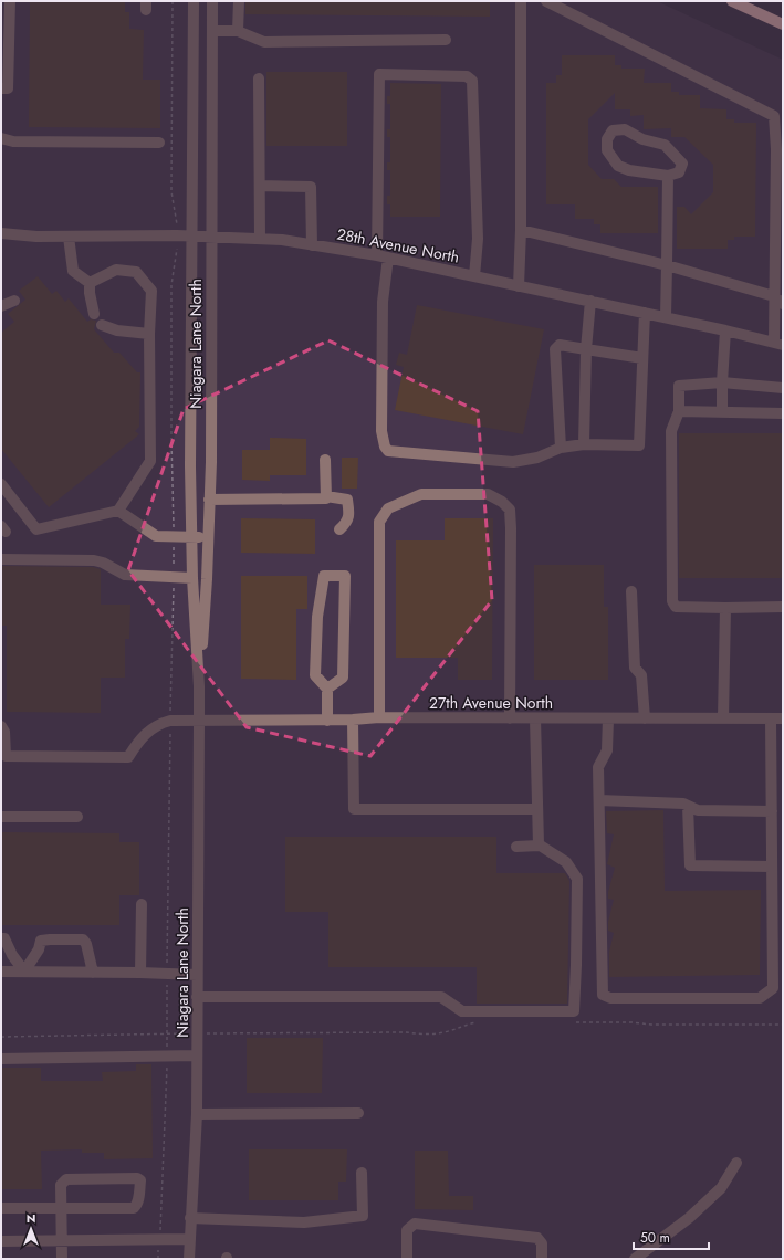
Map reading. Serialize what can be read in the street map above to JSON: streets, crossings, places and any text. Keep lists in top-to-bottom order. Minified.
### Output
{"streets":{"street":["28th Avenue North","Niagara Lane North","27th Avenue North"]},"crossings":[["28th Avenue North","Niagara Lane North"],["Niagara Lane North","27th Avenue North"]],"scale_bar":"50 m","north":"top"}
